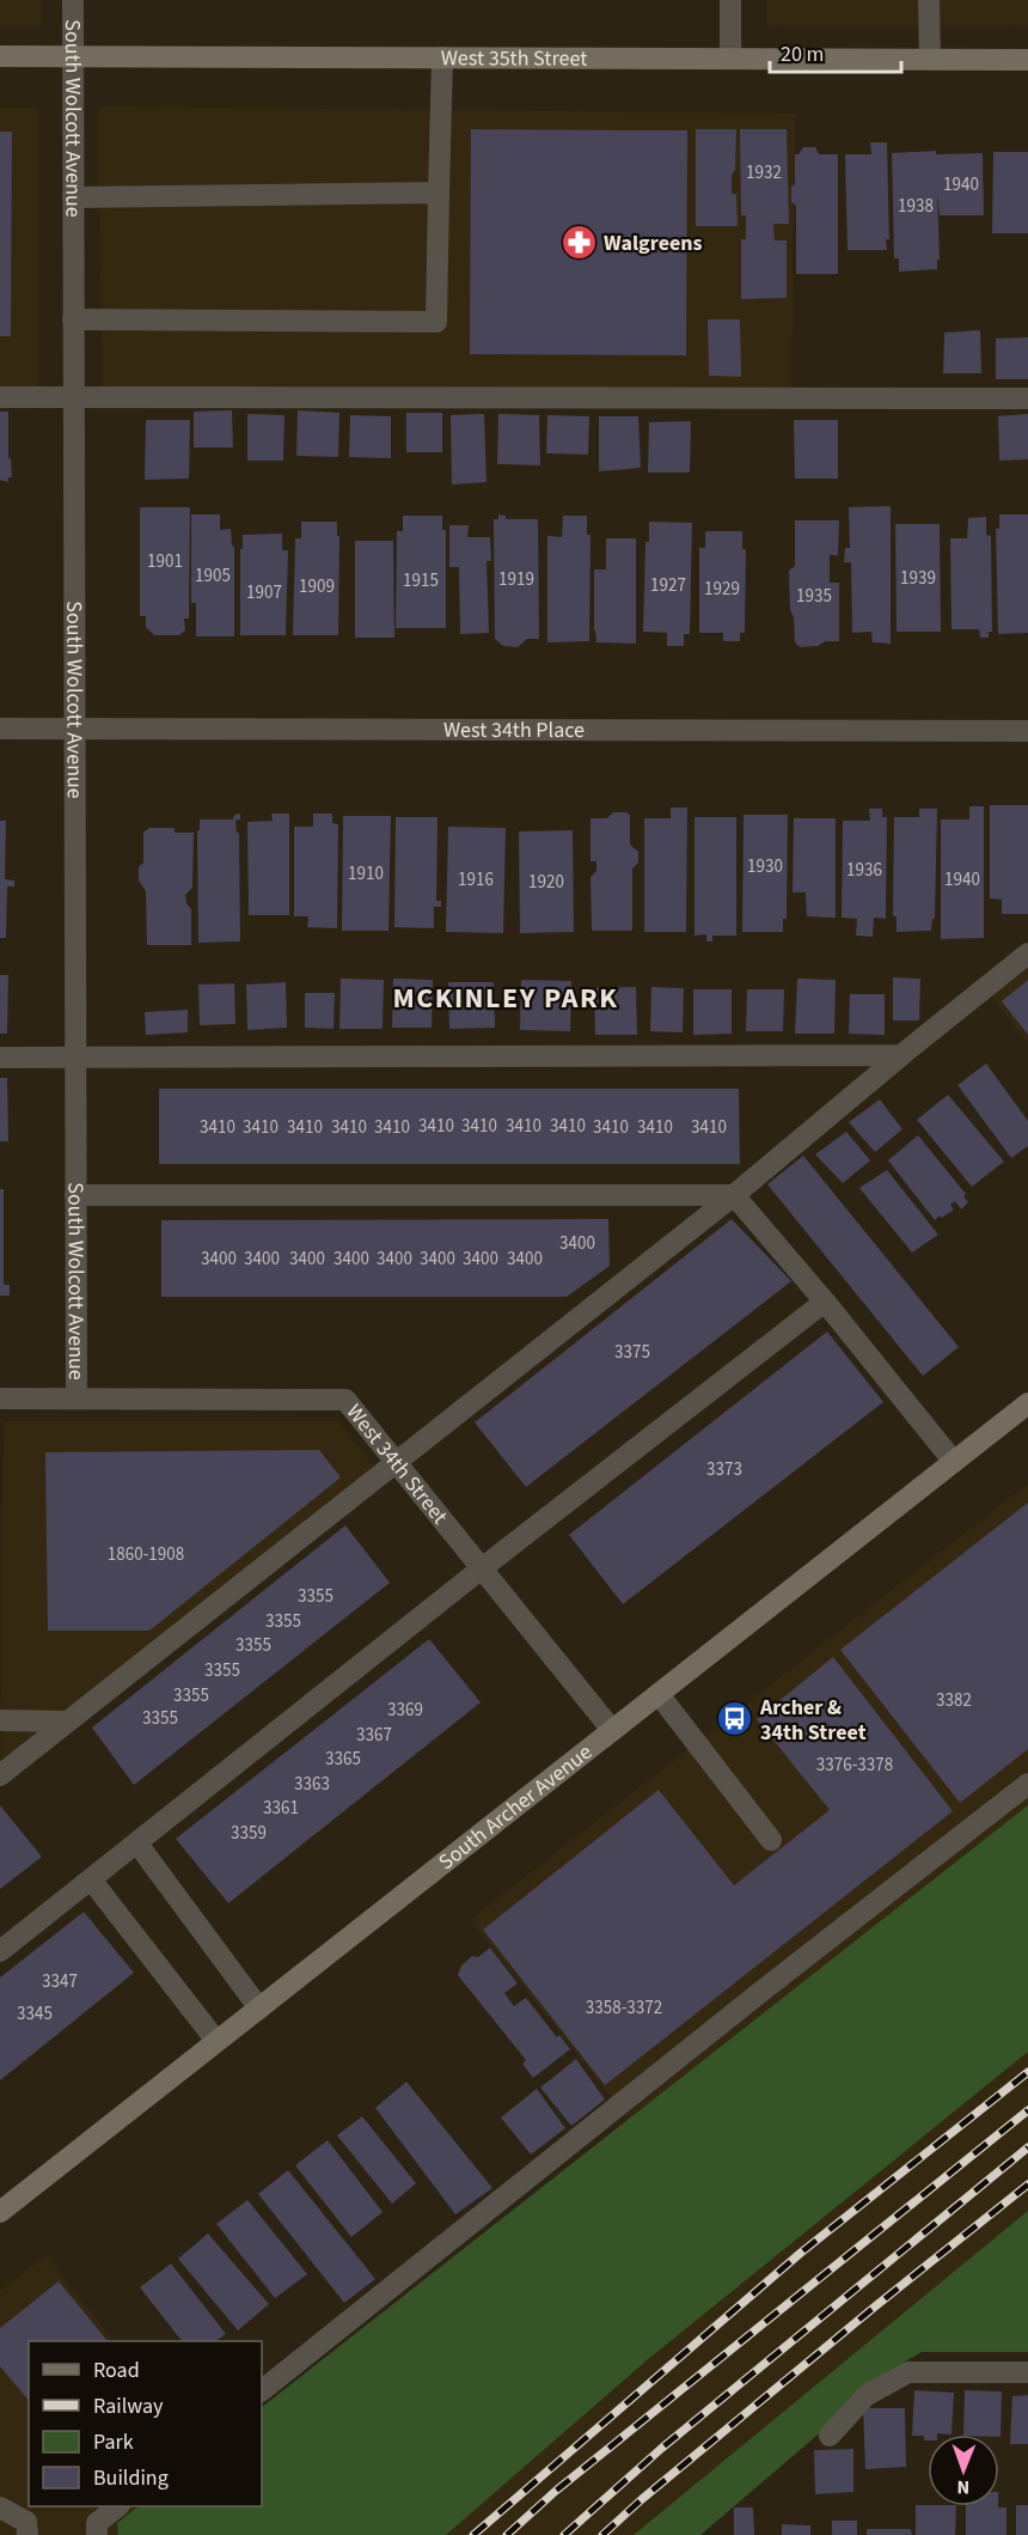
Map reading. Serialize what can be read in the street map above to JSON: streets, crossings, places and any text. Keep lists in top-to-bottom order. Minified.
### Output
{"streets":{"main road":["West 35th Street","South Archer Avenue"],"street":["South Wolcott Avenue","West 34th Place","West 34th Street"]},"crossings":[["West 35th Street","South Wolcott Avenue"],["South Wolcott Avenue","West 34th Place"],["South Wolcott Avenue","West 34th Street"],["West 34th Street","South Archer Avenue"]],"districts":["MCKINLEY PARK"],"places":{"pharmacy":["Walgreens"],"bus stop":["Archer & 34th Street"]},"house_numbers":["1932","1940","1938","1901","1905","1939","1919","1915","1927","1909","1929","1907","1935","1930","1936","1910","1916","1940","1920","3410","3410","3410","3410","3410","3410","3410","3410","3410","3410","3410","3410","3400","3400","3400","3400","3400","3400","3400","3400","3400","3375","3373","1860-1908","3355","3355","3355","3355","3355","3382","3369","3355","3367","3365","3376-3378","3363","3361","3359","3347","3358-3372","3345"],"legend":["Road","Railway","Park","Building"],"scale_bar":"20 m","north":"bottom"}
